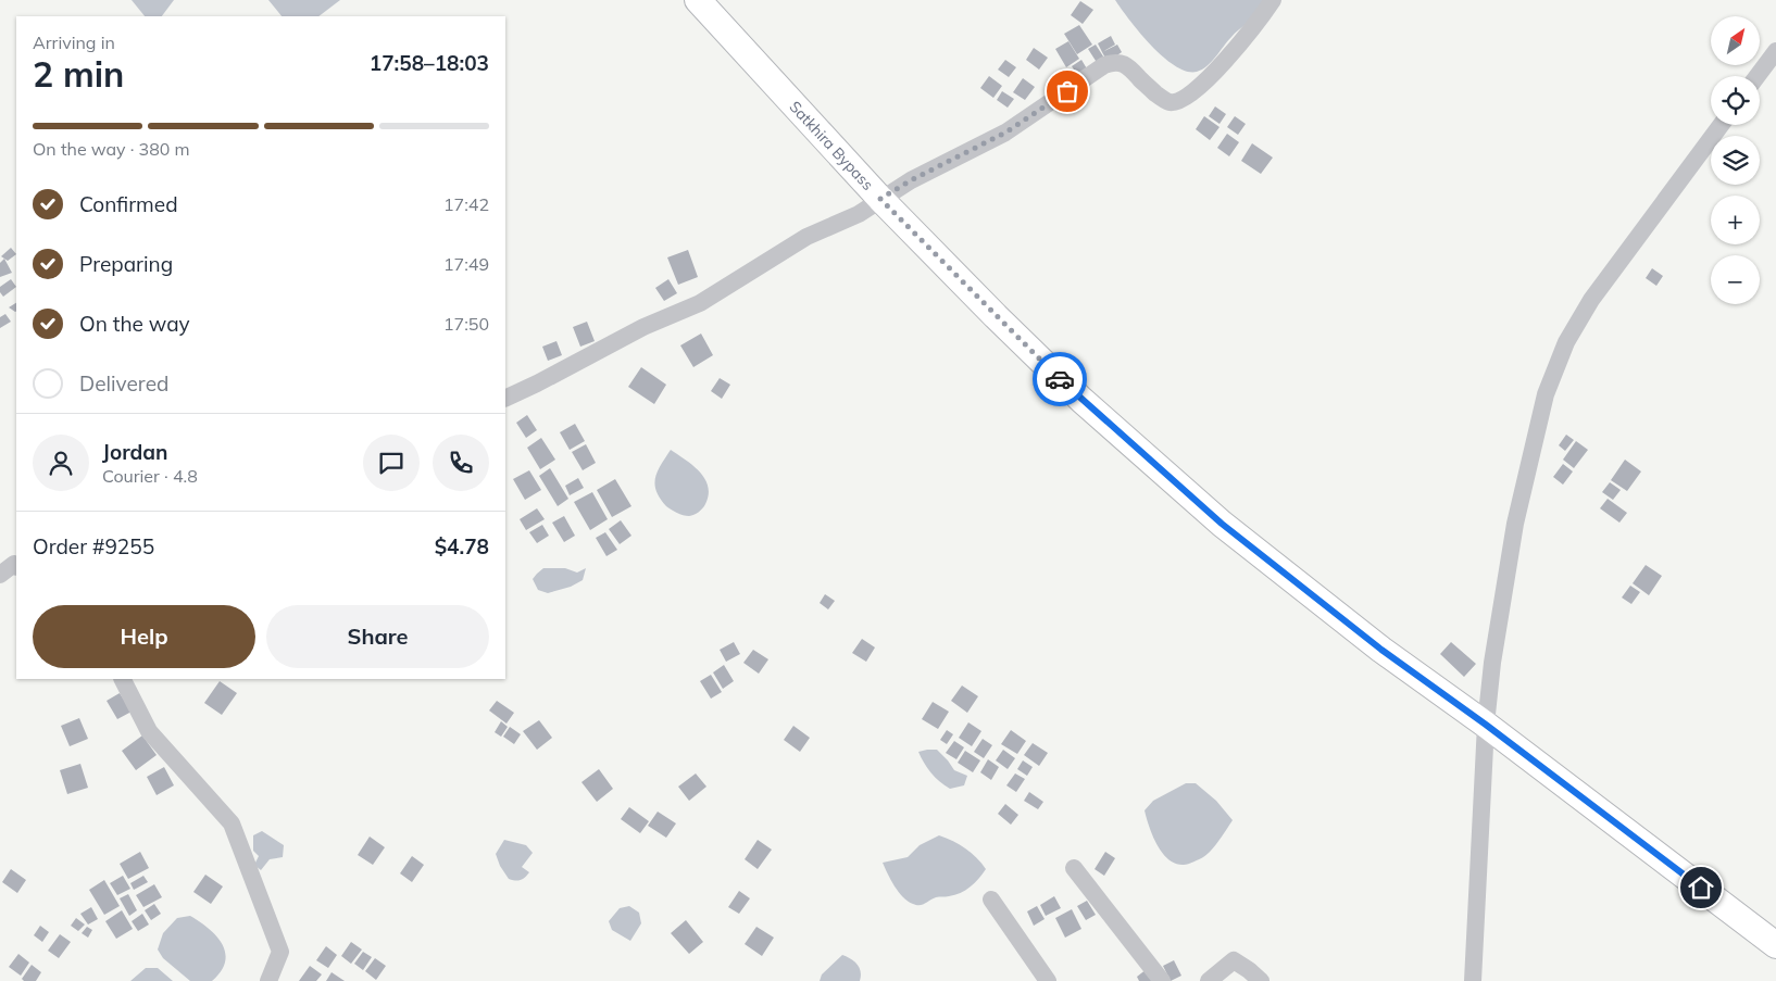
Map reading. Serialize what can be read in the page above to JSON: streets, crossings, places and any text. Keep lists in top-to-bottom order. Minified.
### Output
{"streets":{"highway":["Satkhira Bypass"]},"north":"top right","page":{"map_buttons":["+","−"],"heading":["2 min","Arriving in","17:58–18:03"],"panel":["Jordan","Courier · 4.8","Order #9255","$4.78"],"bar":"On the way · 380 m","list":[["Confirmed","17:42"],["Preparing","17:49"],["On the way","17:50"],"Delivered"],"buttons":["Help","Share"]}}
